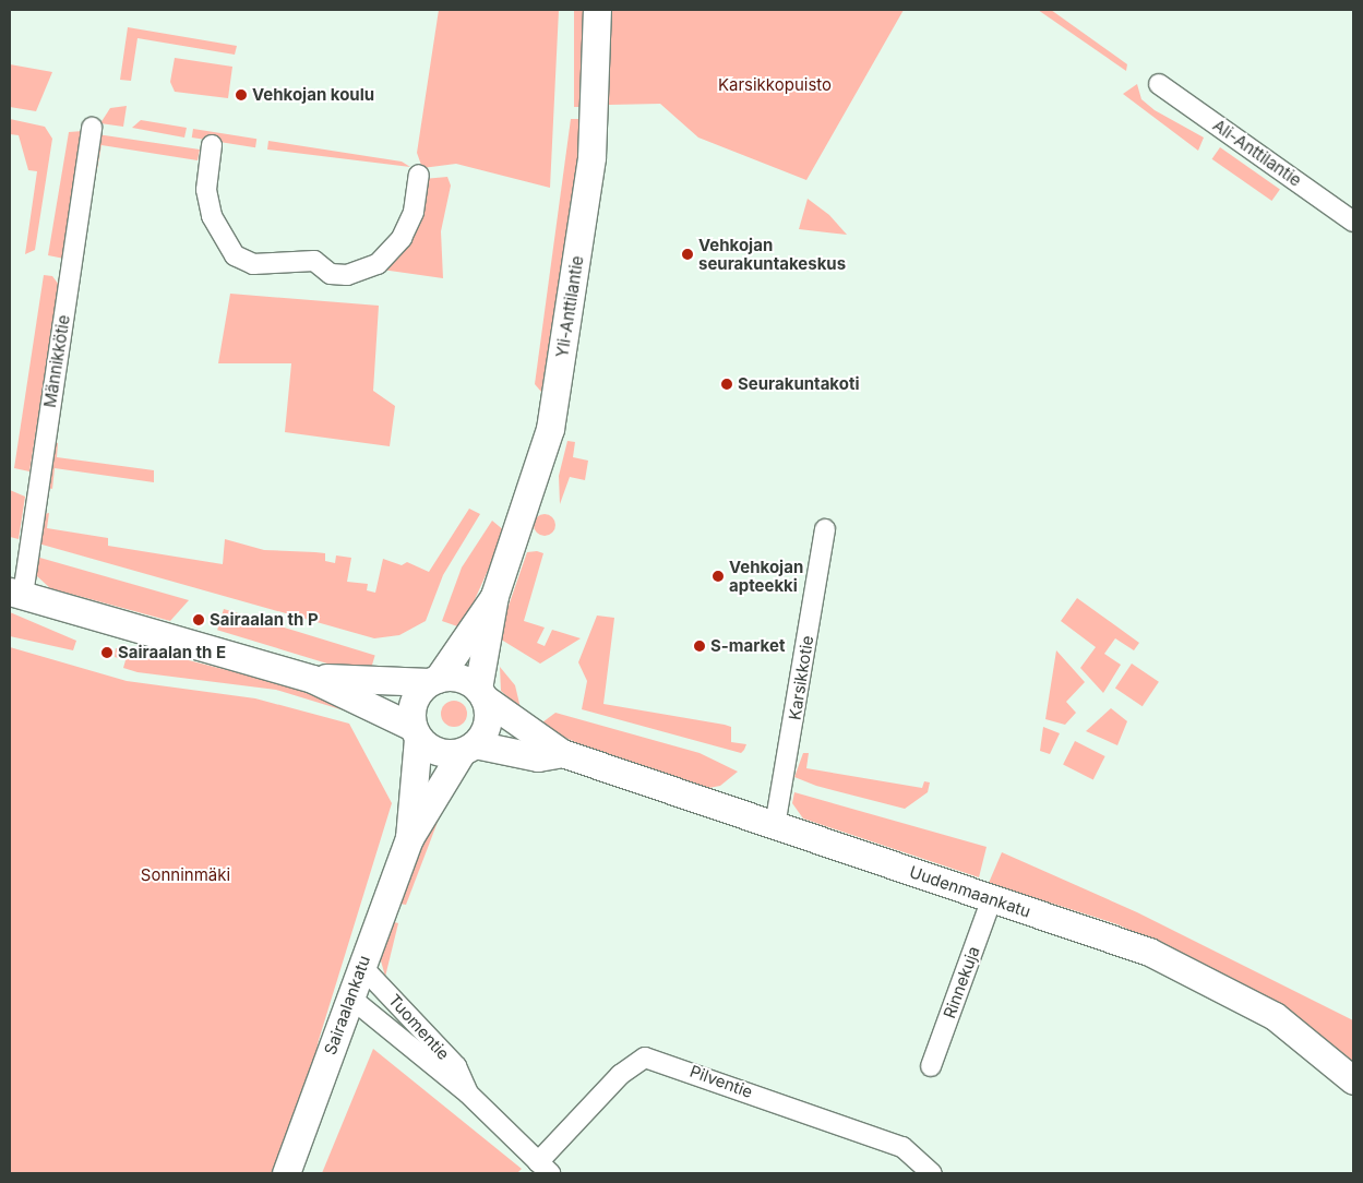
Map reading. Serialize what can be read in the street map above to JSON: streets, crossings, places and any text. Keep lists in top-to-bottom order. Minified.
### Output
{"streets":{"main road":["Yli-Anttilantie","Uudenmaankatu","Sairaalankatu"],"street":["Ali-Anttilantie","Männikkötie","Karsikkotie","Rinnekuja","Tuomentie","Pilventie"]},"crossings":[["Yli-Anttilantie","Uudenmaankatu"],["Yli-Anttilantie","Sairaalankatu"],["Karsikkotie","Uudenmaankatu"],["Uudenmaankatu","Rinnekuja"],["Uudenmaankatu","Sairaalankatu"],["Sairaalankatu","Tuomentie"],["Tuomentie","Pilventie"]],"parks":["Karsikkopuisto","Sonninmäki"],"places":["Vehkojan koulu","Vehkojan seurakuntakeskus","Seurakuntakoti","Vehkojan apteekki","Sairaalan th P","S-market","Sairaalan th E"]}
